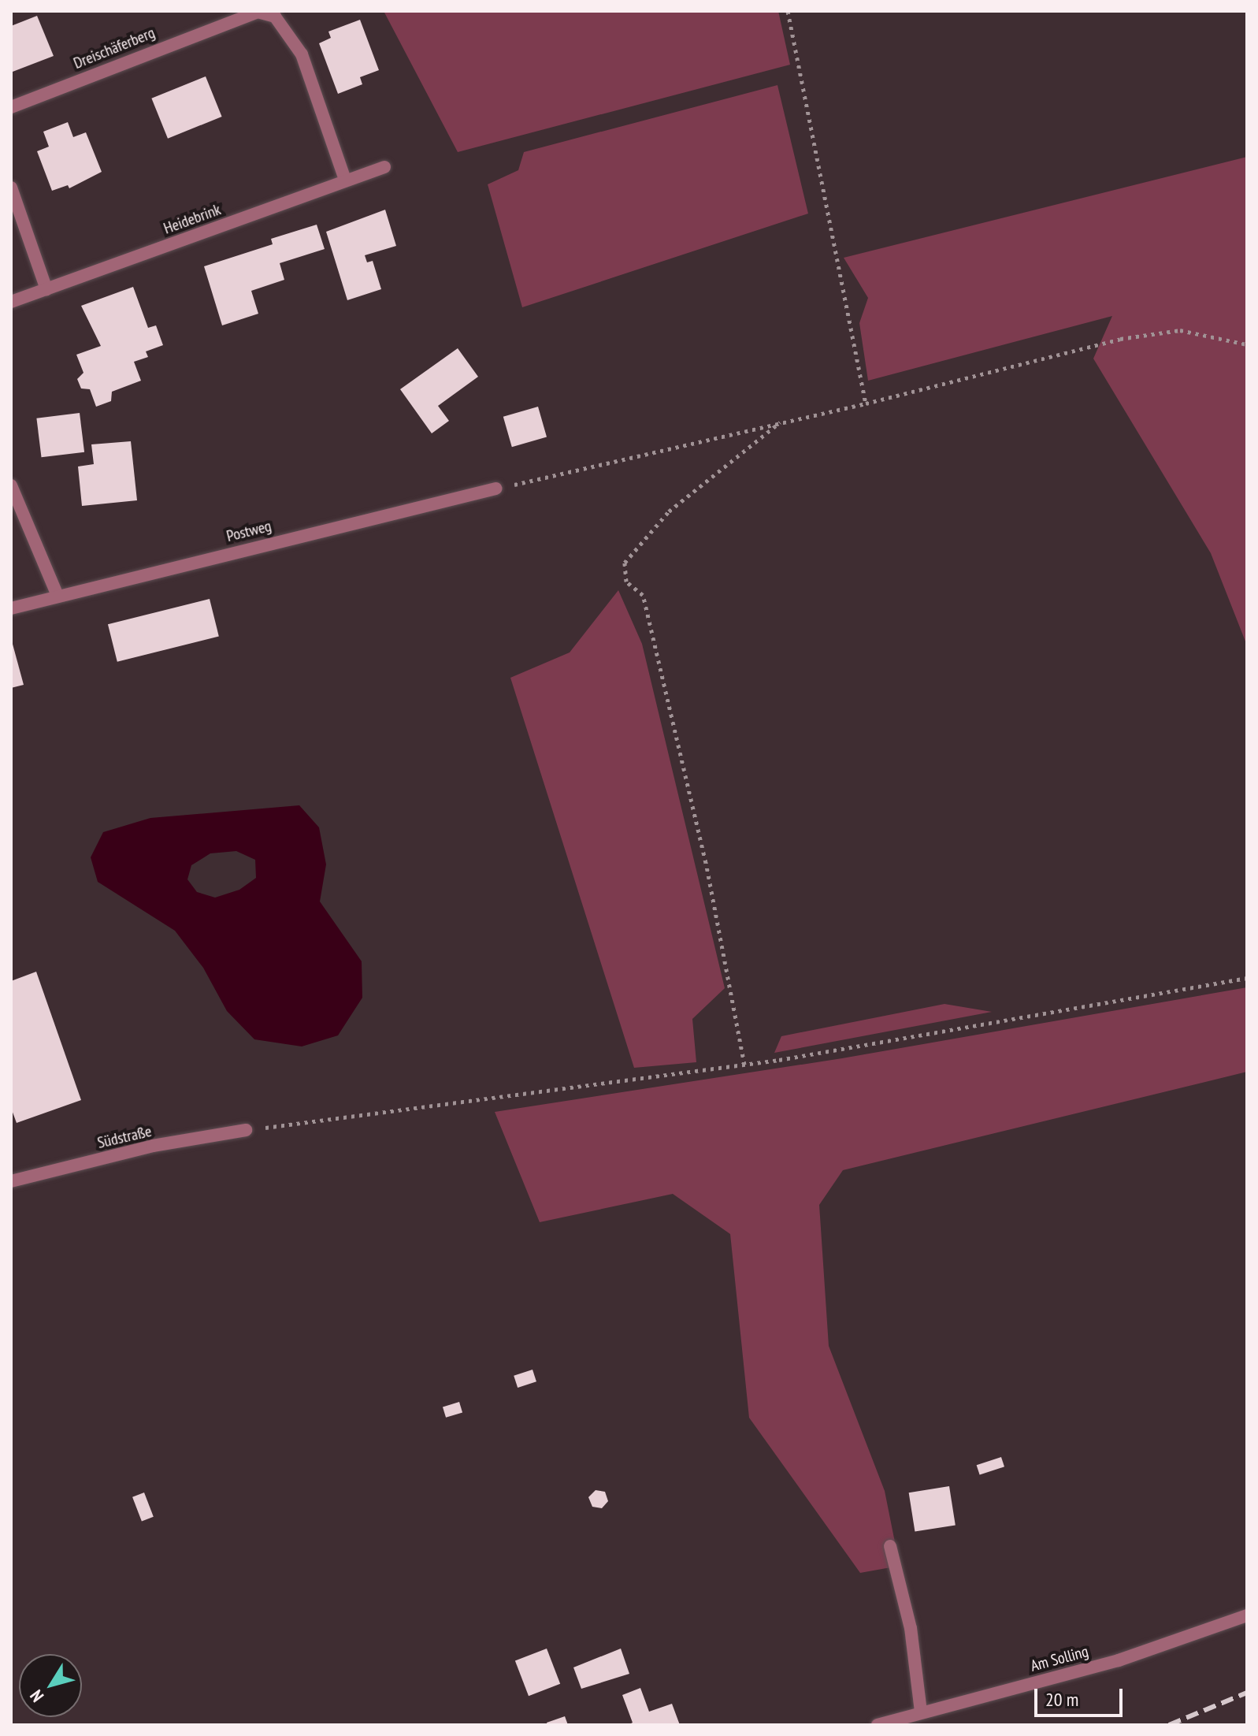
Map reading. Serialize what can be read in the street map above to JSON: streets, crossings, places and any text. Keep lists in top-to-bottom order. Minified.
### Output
{"streets":{"street":["Dreischäferberg","Heidebrink","Postweg","Südstraße","Am Solling"]},"crossings":[["Dreischäferberg","Heidebrink"]],"scale_bar":"20 m","north":"bottom left"}
